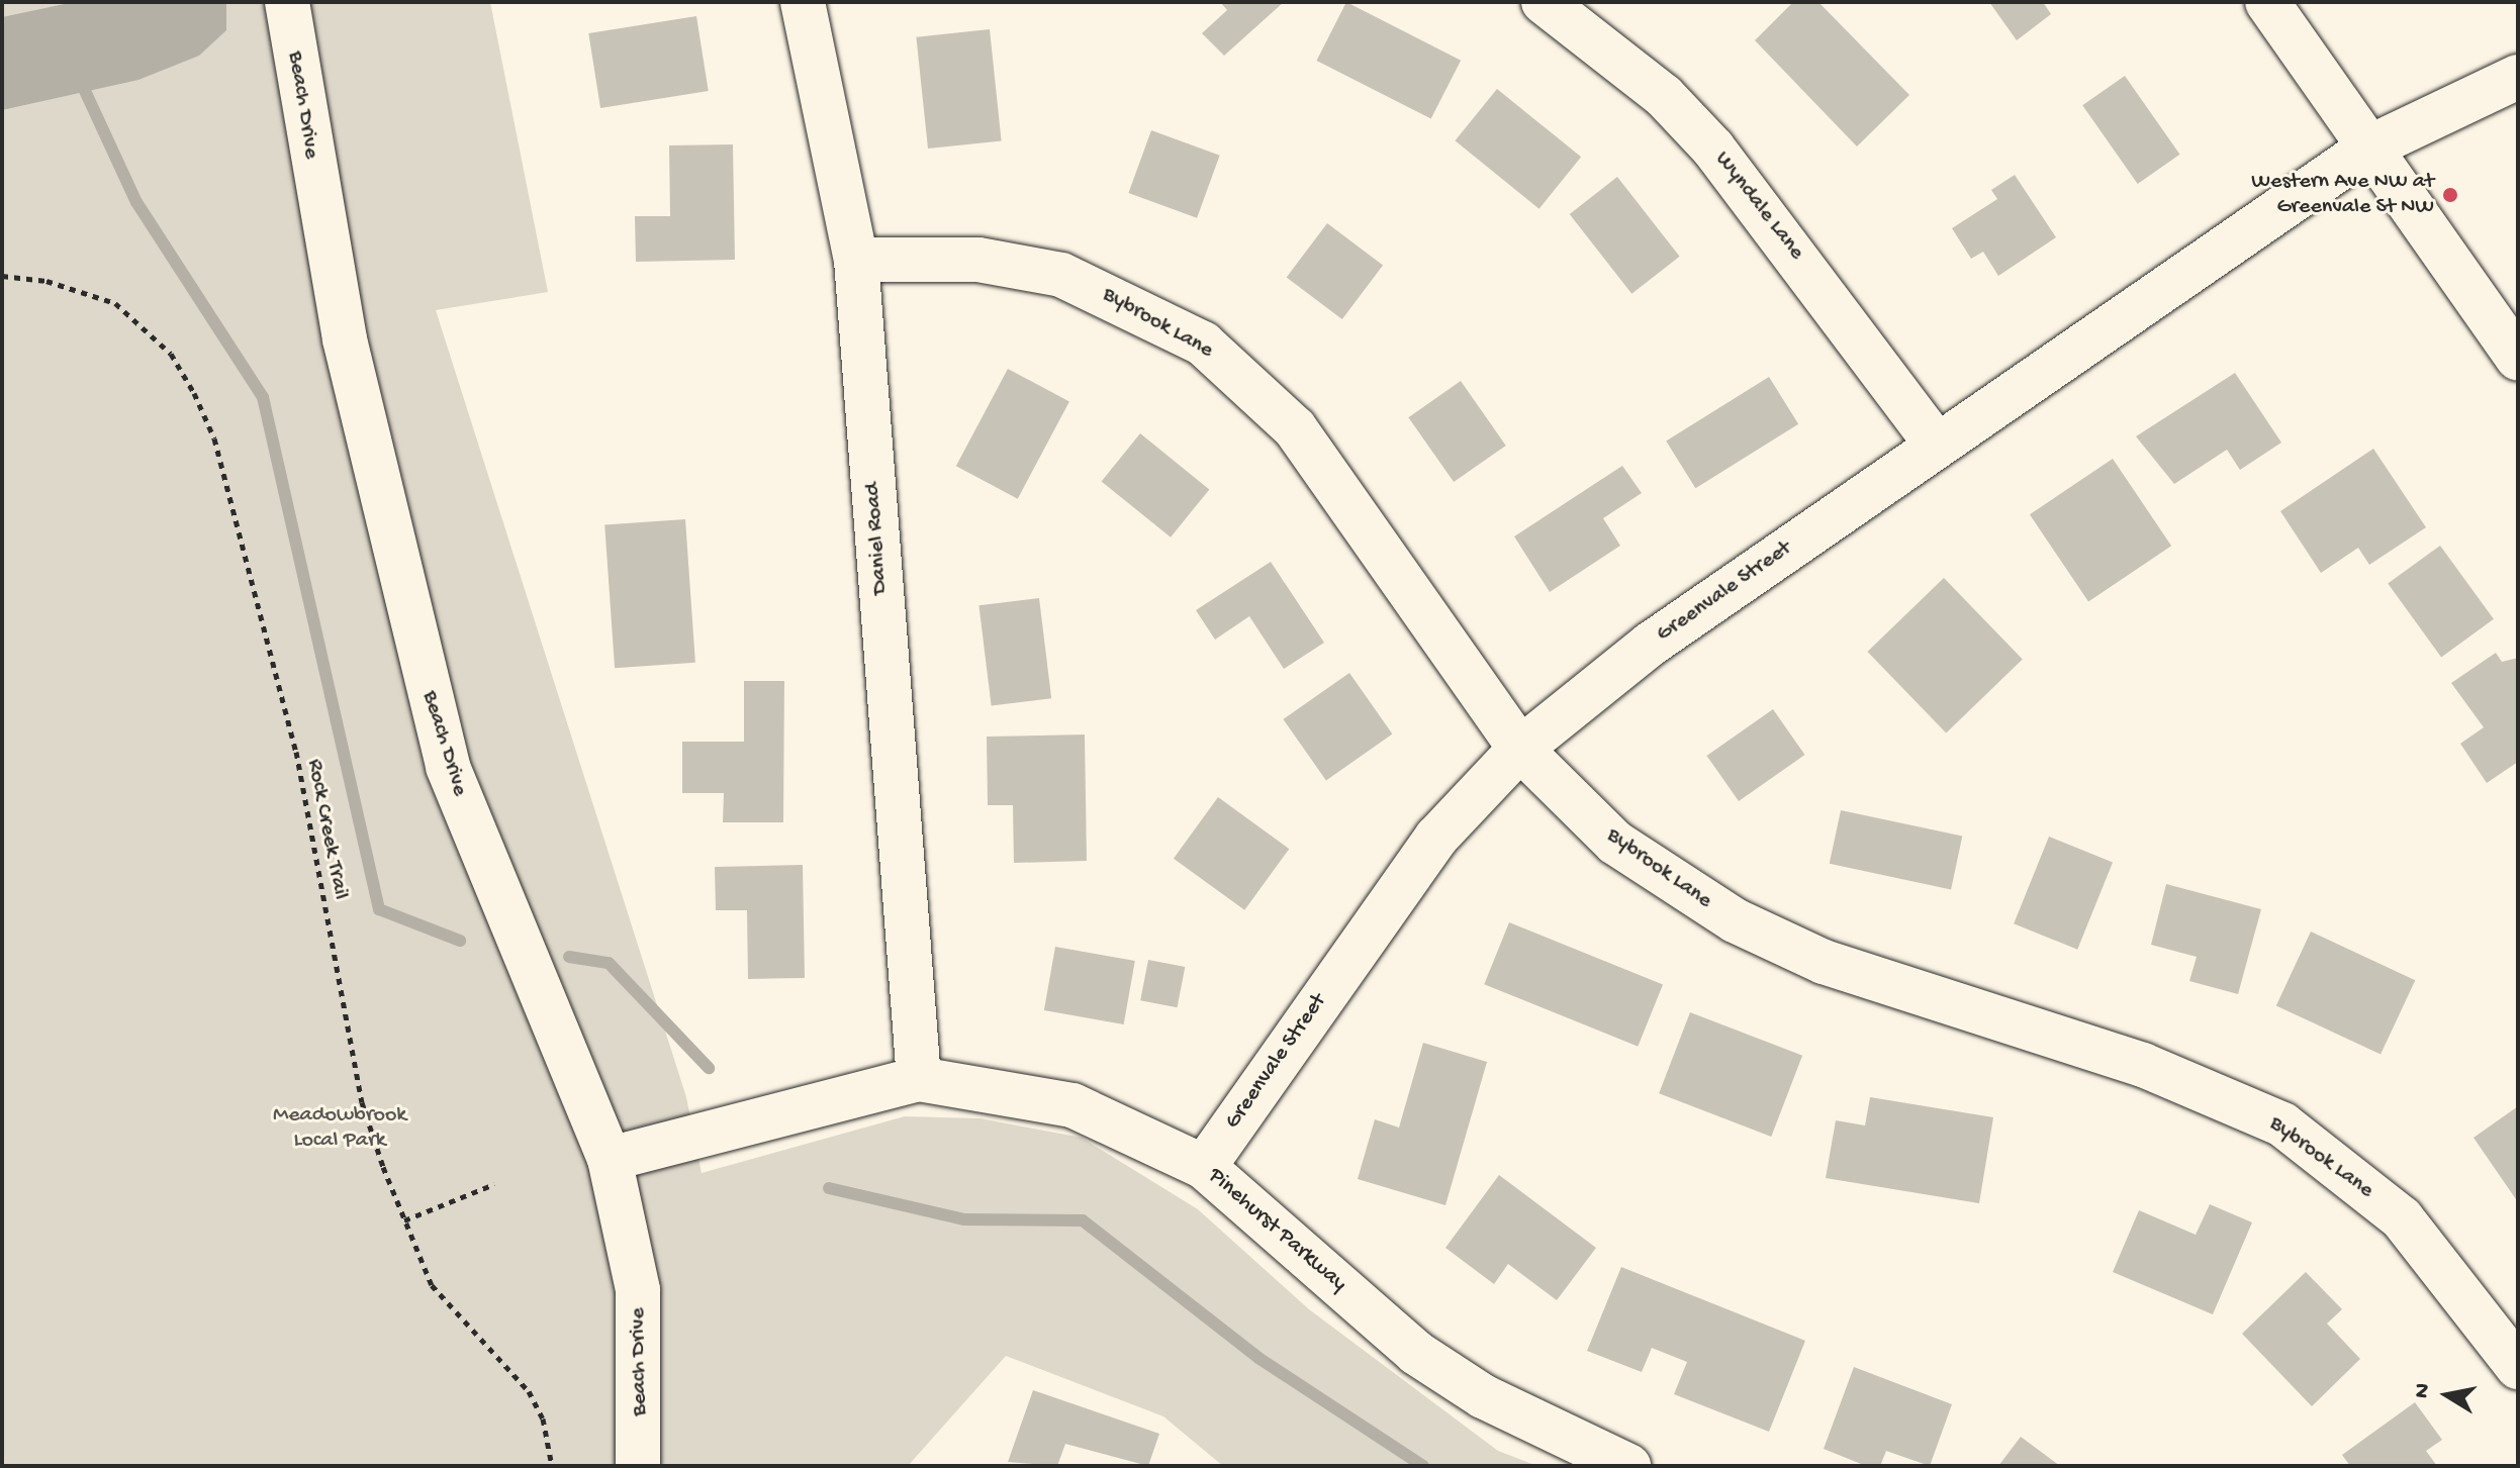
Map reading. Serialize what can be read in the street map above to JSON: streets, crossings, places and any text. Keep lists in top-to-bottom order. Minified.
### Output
{"streets":{"street":["Beach Drive","Wyndale Lane","Bybrook Lane","Daniel Road","Greenvale Street","Pinehurst Parkway"],"path":["Rock Creek Trail"]},"crossings":[["Beach Drive","Pinehurst Parkway"],["Wyndale Lane","Greenvale Street"],["Bybrook Lane","Daniel Road"],["Bybrook Lane","Greenvale Street"],["Daniel Road","Pinehurst Parkway"],["Greenvale Street","Pinehurst Parkway"]],"parks":["Meadowbrook Local Park"],"places":["Western Ave NW at Greenvale St NW"],"north":"left"}
